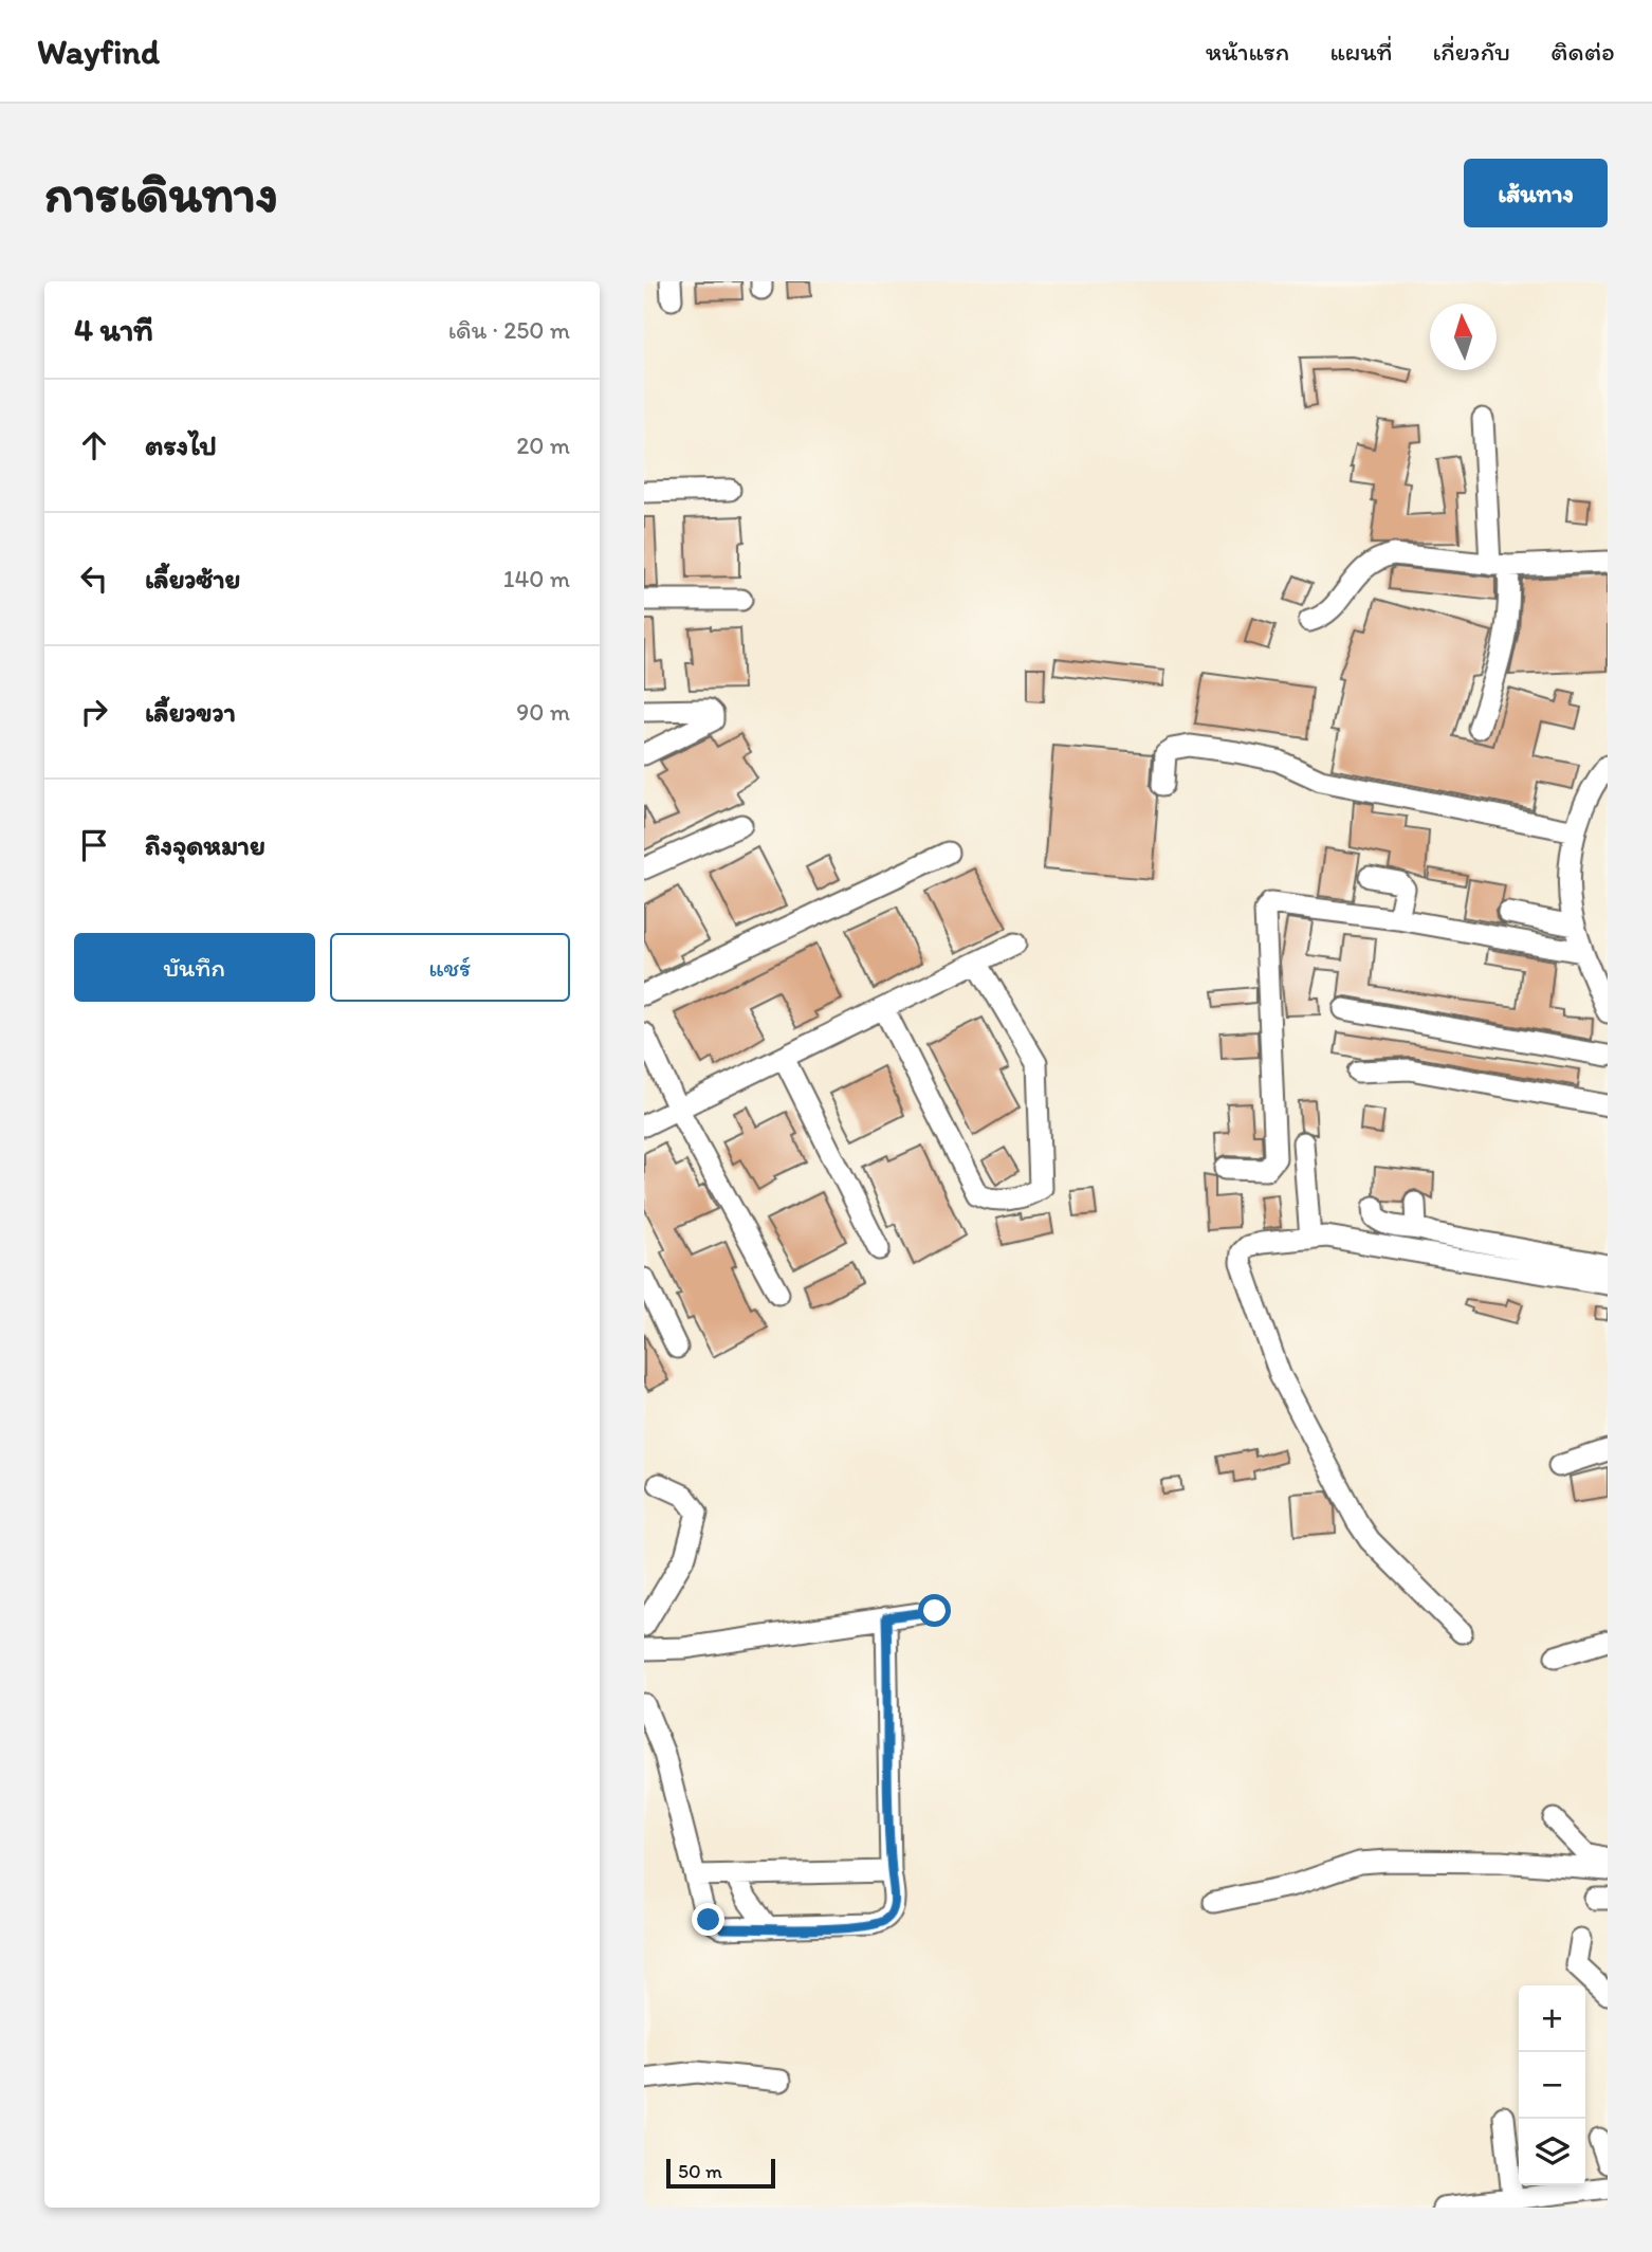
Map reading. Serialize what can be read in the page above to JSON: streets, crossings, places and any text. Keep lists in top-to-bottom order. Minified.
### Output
{"scale_bar":"50 m","north":"top","page":{"header":"Wayfind","nav":["หน้าแรก","แผนที่","เกี่ยวกับ","ติดต่อ"],"buttons":["เส้นทาง",["บันทึก","แชร์"]],"title":"การเดินทาง","heading":["4 นาที","เดิน · 250 m"],"list":[["ตรงไป","20 m"],["เลี้ยวซ้าย","140 m"],["เลี้ยวขวา","90 m"],"ถึงจุดหมาย"],"map_buttons":["+","−"],"scale":"50 m"}}
